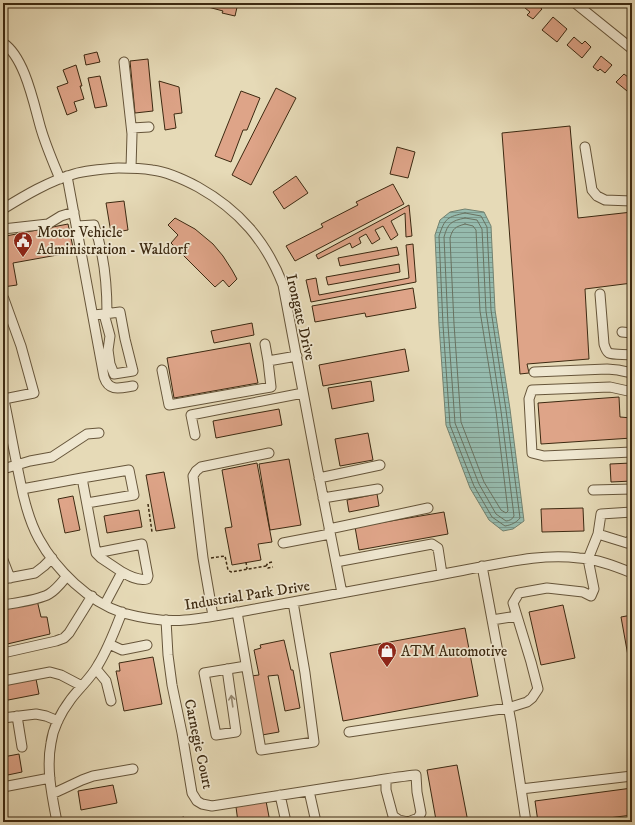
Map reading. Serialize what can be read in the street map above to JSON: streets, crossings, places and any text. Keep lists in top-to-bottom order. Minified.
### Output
{"streets":{"street":["Irongate Drive","Industrial Park Drive","Carnegie Court"]},"crossings":[["Irongate Drive","Industrial Park Drive"],["Industrial Park Drive","Carnegie Court"]],"places":{"public building":["Motor Vehicle Administration - Waldorf"],"shop":["ATM Automotive"]}}
